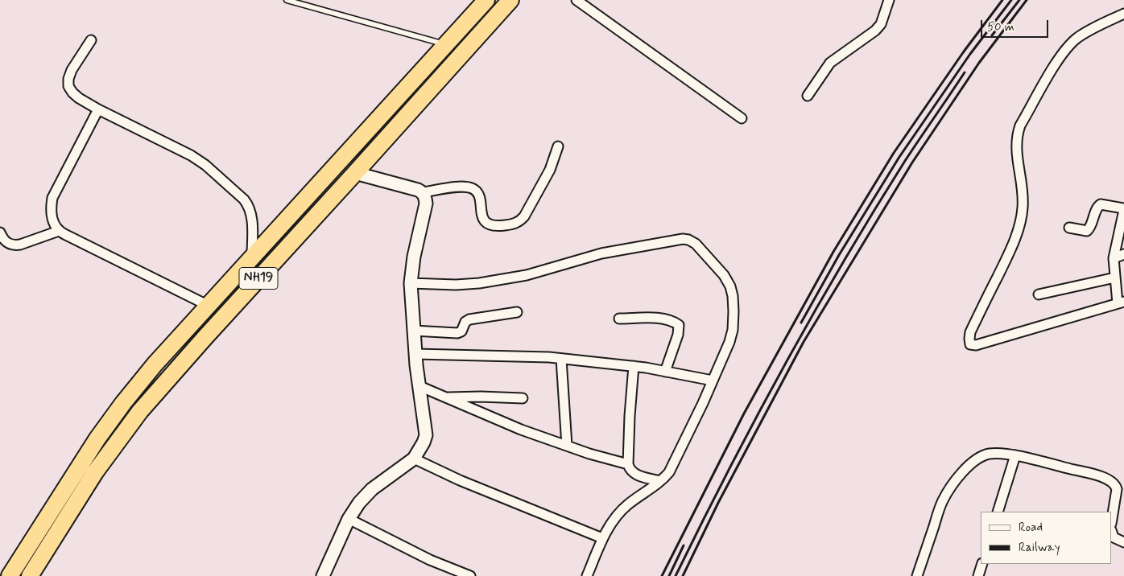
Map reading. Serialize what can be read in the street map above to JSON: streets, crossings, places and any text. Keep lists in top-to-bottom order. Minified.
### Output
{"streets":{"highway":["NH19"]},"legend":["Road","Railway"],"scale_bar":"50 m"}
